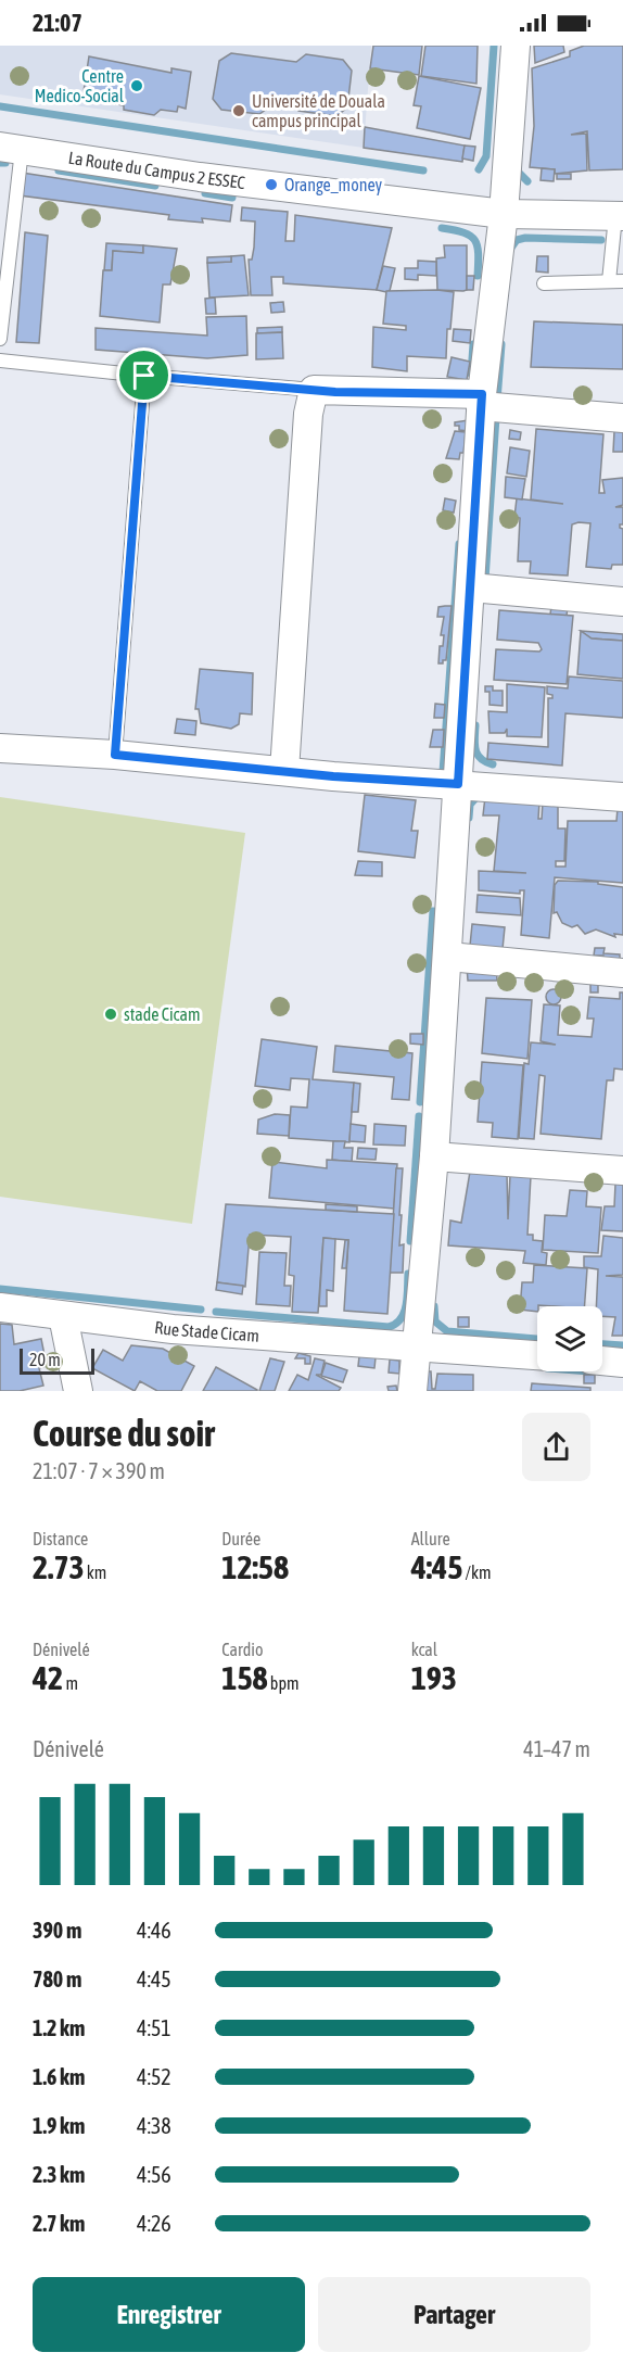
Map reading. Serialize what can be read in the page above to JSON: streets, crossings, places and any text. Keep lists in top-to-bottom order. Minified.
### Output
{"streets":{"street":["La Route du Campus 2 ESSEC","Rue Stade Cicam"]},"places":["Centre Medico-Social","Université de Douala campus principal","Orange_money","stade Cicam"],"scale_bar":"20 m","page":{"status":"21:07","scale":"20 m","heading":["Course du soir","21:07 · 7 × 390 m"],"stats":[["Distance","2.73 km"],["Durée","12:58"],["Allure","4:45 /km"],["Dénivelé","42 m"],["Cardio","158 bpm"],["kcal","193"]],"chart":["Dénivelé","41–47 m"],"list":[{"name":"390 m","note":"4:46"},{"name":"780 m","note":"4:45"},{"name":"1.2 km","note":"4:51"},{"name":"1.6 km","note":"4:52"},{"name":"1.9 km","note":"4:38"},{"name":"2.3 km","note":"4:56"},{"name":"2.7 km","note":"4:26"}],"buttons":["Enregistrer","Partager"]}}
